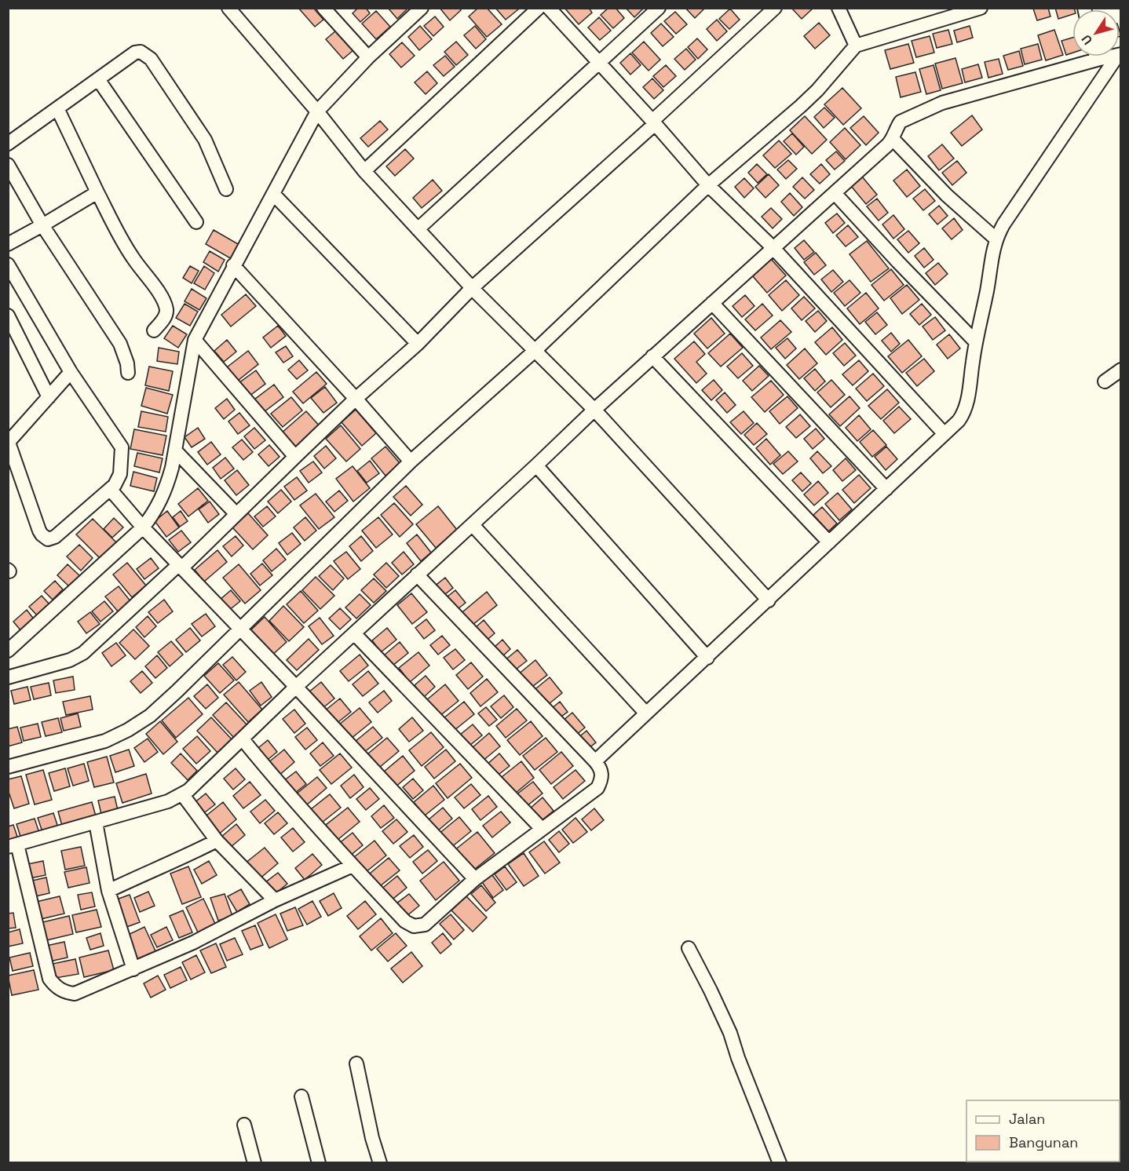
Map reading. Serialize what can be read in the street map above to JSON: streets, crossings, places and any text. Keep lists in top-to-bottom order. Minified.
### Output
{"legend":["Jalan","Bangunan"],"north":"bottom left"}
